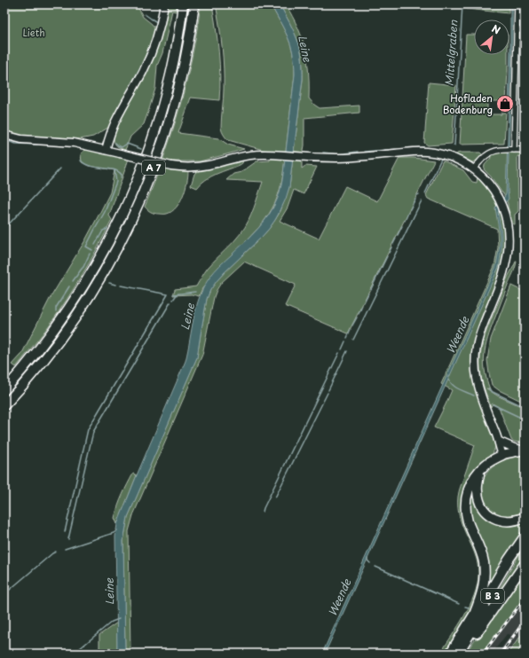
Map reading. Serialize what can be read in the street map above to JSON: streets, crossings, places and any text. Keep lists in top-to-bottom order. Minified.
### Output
{"streets":{"highway":["A 7","B 3"]},"water":["Leine","Mittelgraben","Weende"],"parks":["Lieth"],"places":{"shop":["Hofladen Bodenburg"]},"north":"top right"}
